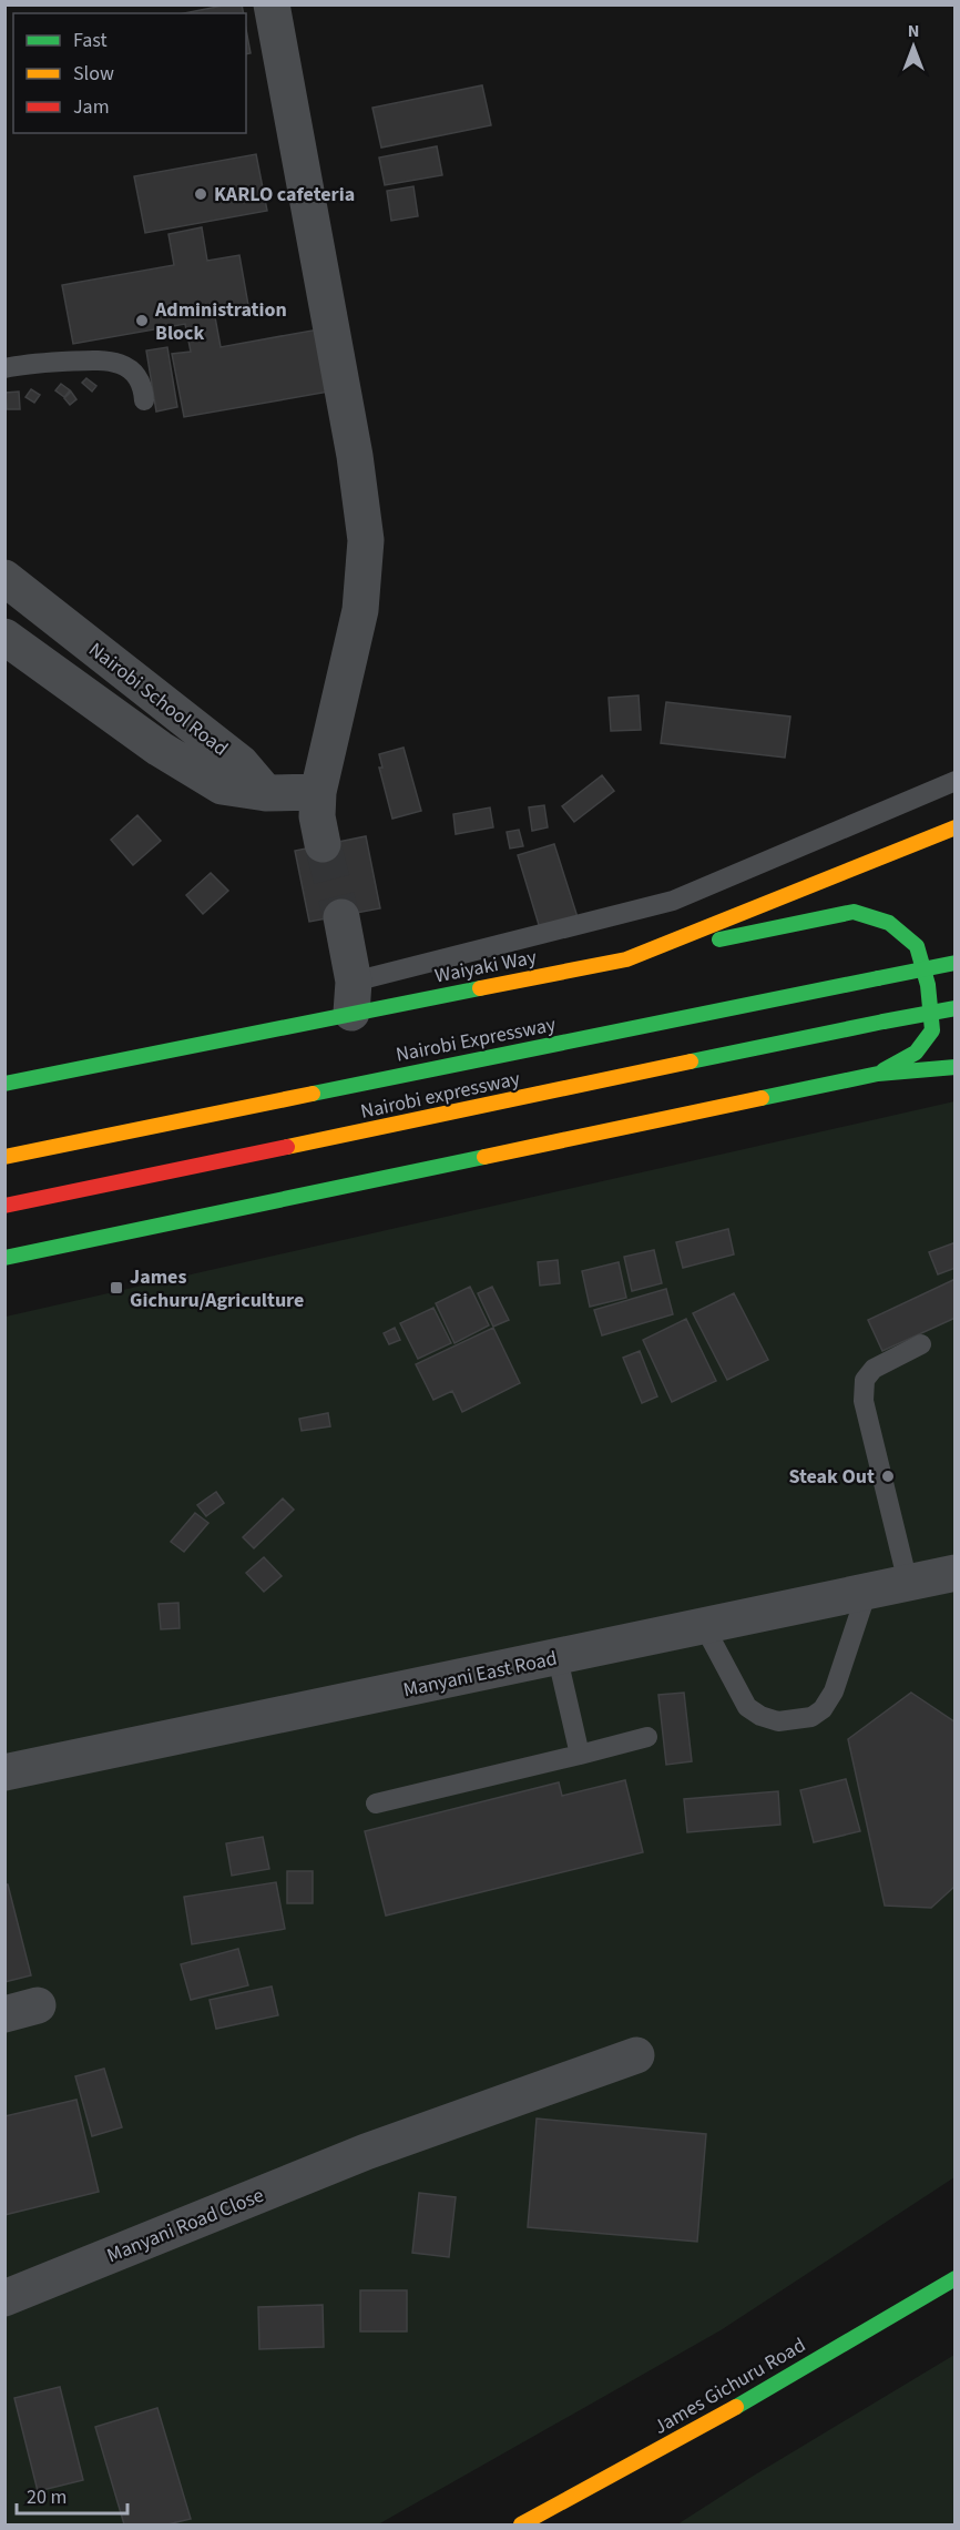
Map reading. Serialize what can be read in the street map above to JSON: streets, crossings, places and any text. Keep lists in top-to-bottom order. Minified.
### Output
{"streets":{"main road":["Waiyaki Way","Nairobi Expressway","Nairobi expressway","James Gichuru Road"],"street":["Nairobi School Road","Manyani East Road","Manyani Road Close"]},"places":{"other":["KARLO cafeteria","Administration Block","Steak Out"],"transit":["James Gichuru/Agriculture"]},"legend":["Fast","Slow","Jam"],"scale_bar":"20 m","north":"top"}
